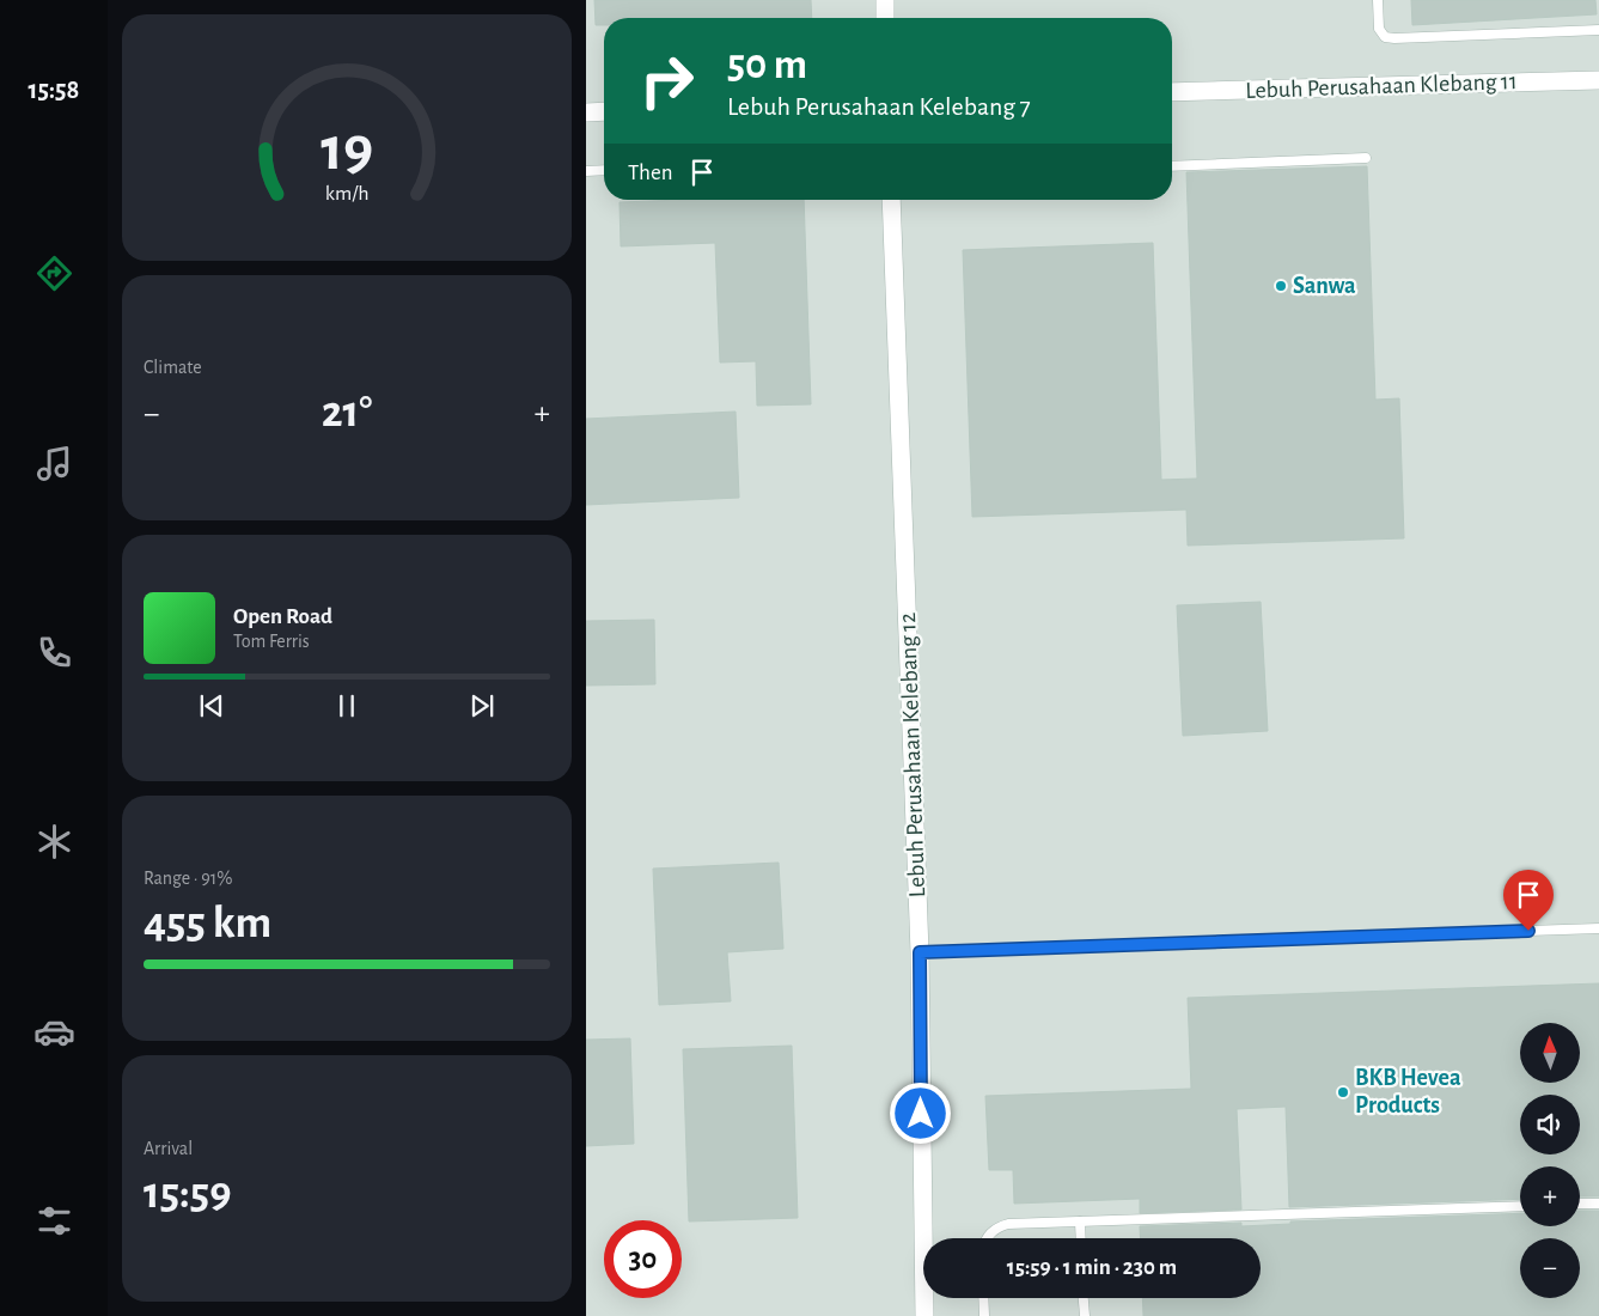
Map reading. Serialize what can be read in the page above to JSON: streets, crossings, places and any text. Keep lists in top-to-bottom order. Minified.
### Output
{"streets":{"street":["Lebuh Perusahaan Klebang 11","Lebuh Perusahaan Kelebang 12"]},"places":["Sanwa","BKB Hevea Products"],"north":"top","page":{"tabs":"15:58","turn":["50 m","Lebuh Perusahaan Kelebang 7"],"then":"Then","tile":["Climate",["Range · 91%","455 km"],["Arrival","15:59"]],"heat":["−","21°","+"],"song":["Open Road","Tom Ferris"],"map_buttons":["+","−"],"limit":"30","trip":"15:59 · 1 min · 230 m","gauge":["19","km/h"]}}
